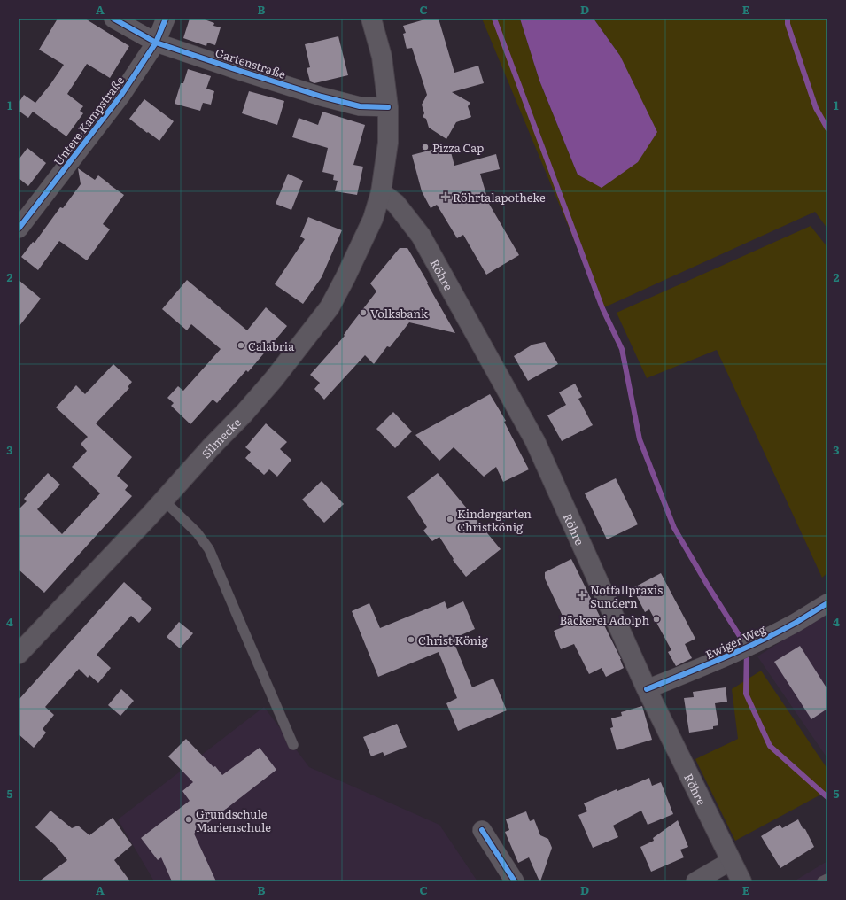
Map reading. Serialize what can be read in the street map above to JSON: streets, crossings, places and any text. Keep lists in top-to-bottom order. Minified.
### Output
{"streets":{"main road":["Röhre","Silmecke"],"street":["Gartenstraße","Untere Kampstraße","Ewiger Weg"]},"crossings":[["Gartenstraße","Untere Kampstraße"],["Gartenstraße","Silmecke"],["Röhre","Silmecke"],["Röhre","Ewiger Weg"]],"places":{"other":["Pizza Cap","Volksbank","Calabria","Kindergarten Christkönig","Bäckerei Adolph","Christ König","Grundschule Marienschule"],"health":["Röhrtalapotheke","Notfallpraxis Sundern"]},"grid":{"columns":["A","B","C","D","E"],"rows":["1","2","3","4","5"]}}
